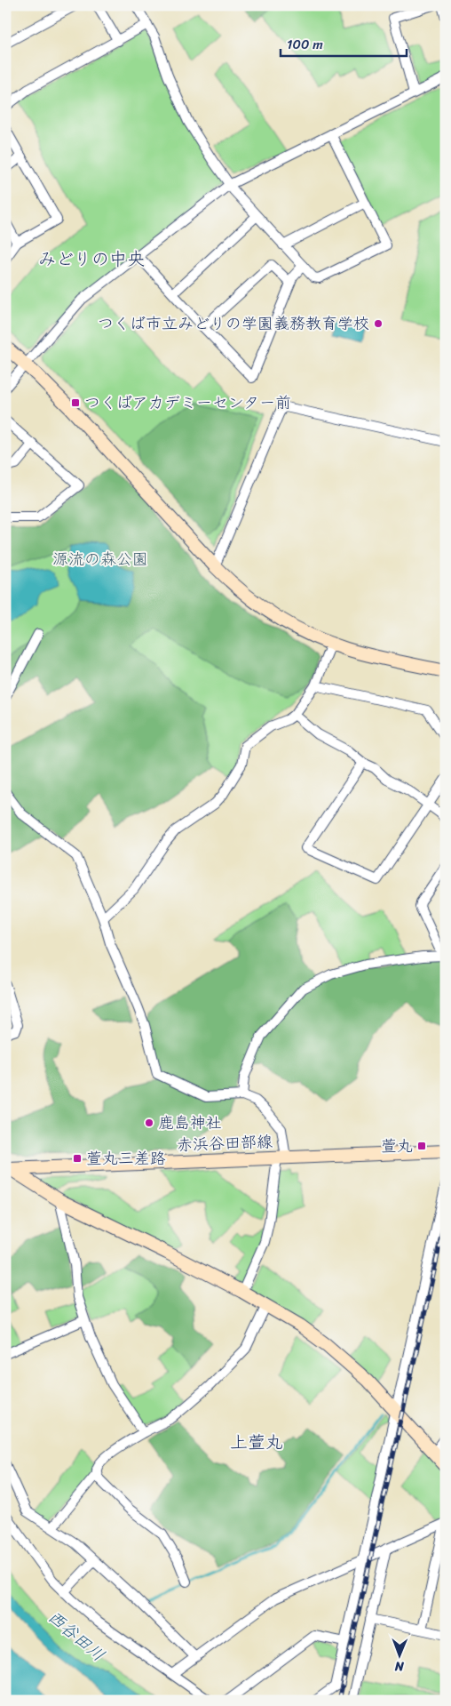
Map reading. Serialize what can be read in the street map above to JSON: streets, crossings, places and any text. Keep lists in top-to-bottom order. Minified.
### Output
{"streets":{"street":["赤浜谷田部線"]},"districts":["みどりの中央","上萱丸"],"water":["西谷田川"],"parks":["源流の森公園"],"places":{"other":["つくば市立みどりの学園義務教育学校","鹿島神社"],"transit":["つくばアカデミーセンター前","萱丸","萱丸三差路"]},"scale_bar":"100 m","north":"bottom"}
